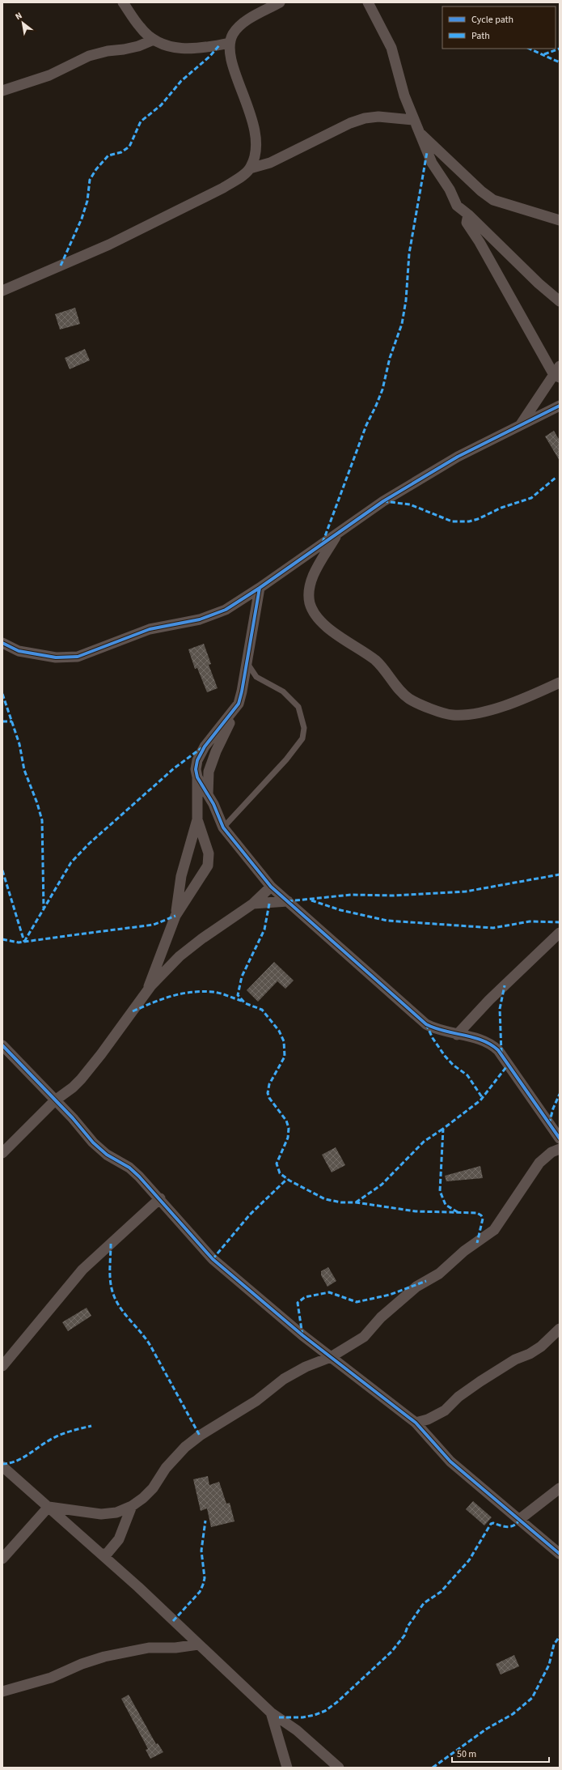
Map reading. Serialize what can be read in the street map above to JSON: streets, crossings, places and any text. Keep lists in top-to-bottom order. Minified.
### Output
{"legend":["Cycle path","Path"],"scale_bar":"50 m","north":"top left"}
